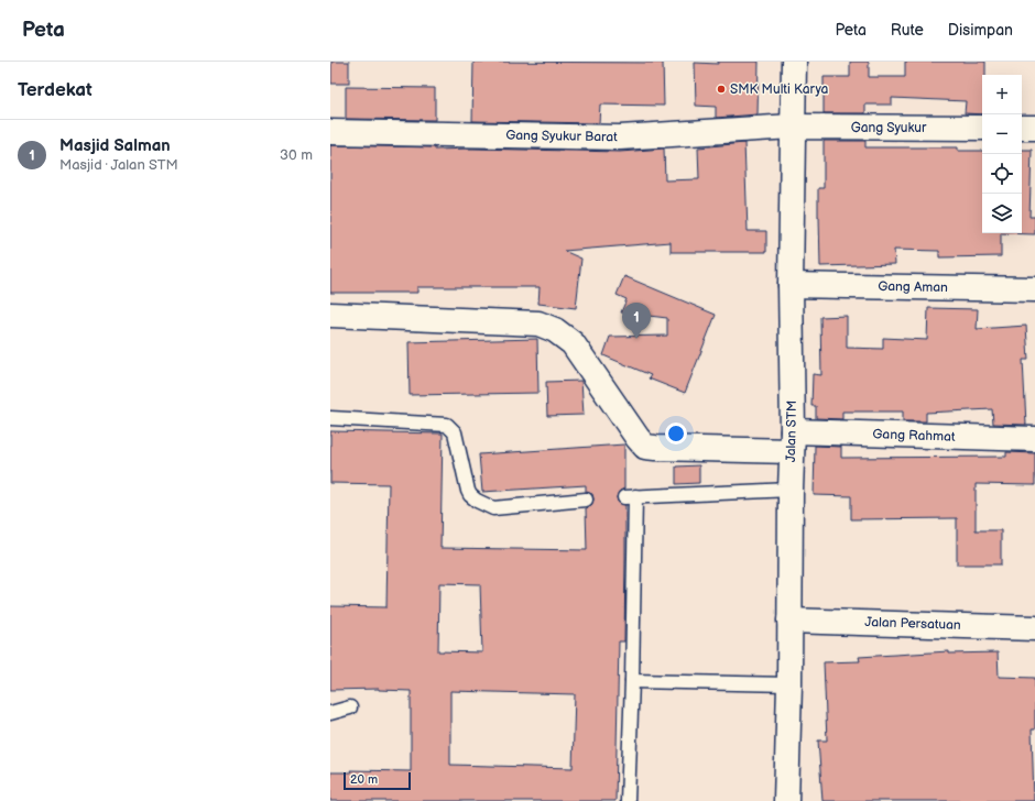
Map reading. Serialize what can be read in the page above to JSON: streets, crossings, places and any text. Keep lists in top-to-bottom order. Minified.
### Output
{"streets":{"street":["Gang Syukur","Gang Syukur Barat","Gang Aman","Jalan STM","Gang Rahmat","Jalan Persatuan"]},"crossings":[["Gang Syukur","Gang Syukur Barat"],["Gang Syukur","Jalan STM"],["Gang Syukur Barat","Jalan STM"],["Gang Aman","Jalan STM"],["Jalan STM","Gang Rahmat"],["Jalan STM","Jalan Persatuan"]],"places":["SMK Multi Karya"],"scale_bar":"20 m","page":{"header":"Peta","nav":["Peta","Rute","Disimpan"],"heading":"Terdekat","map_buttons":["+","−"],"list":[{"mark":"1","name":"Masjid Salman","note":"Masjid · Jalan STM","value":"30 m"}],"pins":"1","scale":"20 m"}}
